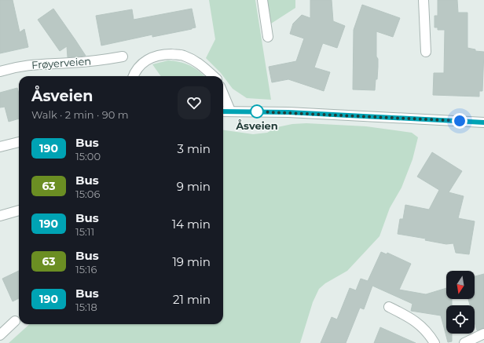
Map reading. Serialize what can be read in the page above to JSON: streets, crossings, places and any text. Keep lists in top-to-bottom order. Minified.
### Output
{"streets":{"street":["Frøyerveien"]},"places":["Åsveien"],"lines":["bus line 190"],"north":"bottom","page":{"heading":["Åsveien","Walk · 2 min · 90 m"],"list":[{"mark":"190","name":"Bus","note":"15:00","value":"3 min"},{"mark":"63","name":"Bus","note":"15:06","value":"9 min"},{"mark":"190","name":"Bus","note":"15:11","value":"14 min"},{"mark":"63","name":"Bus","note":"15:16","value":"19 min"},{"mark":"190","name":"Bus","note":"15:18","value":"21 min"}]}}
